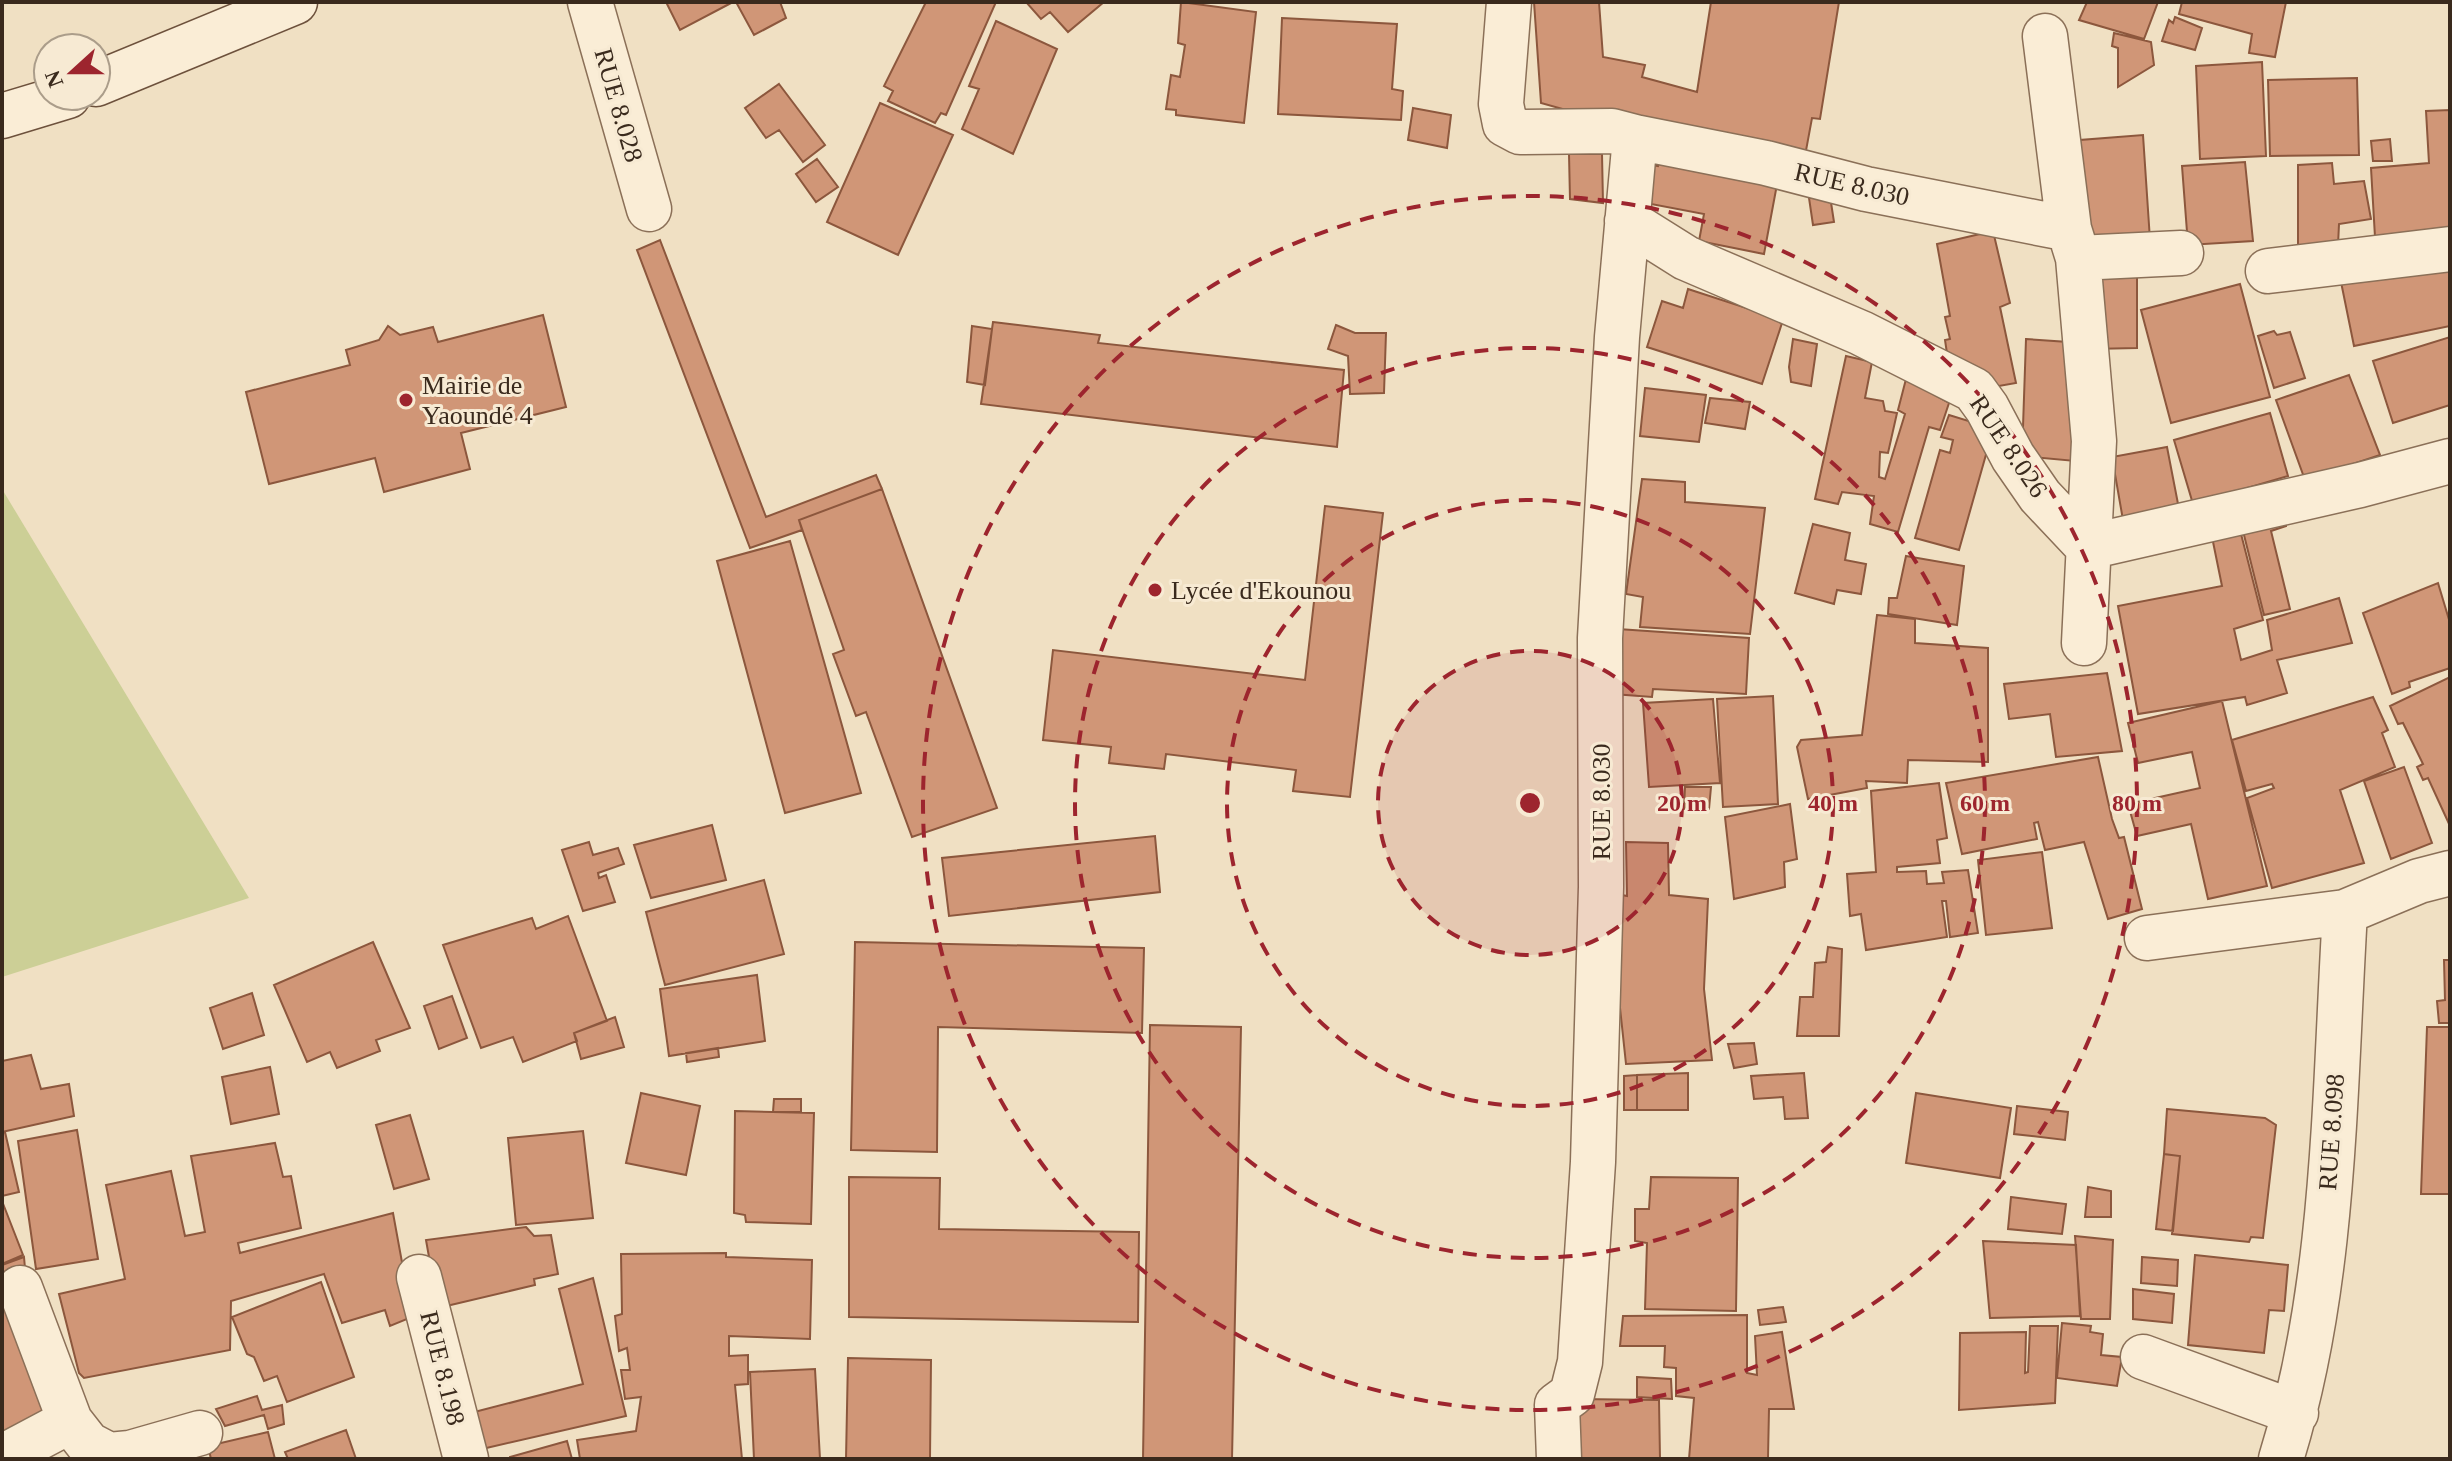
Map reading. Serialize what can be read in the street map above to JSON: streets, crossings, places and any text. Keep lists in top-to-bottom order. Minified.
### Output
{"streets":{"street":["RUE 8.028","RUE 8.030","RUE 8.026","RUE 8.098","RUE 8.198"]},"crossings":[["RUE 8.030","RUE 8.026"]],"places":["Mairie de Yaoundé 4","Lycée d'Ekounou"],"north":"left","rings":["20 m","40 m","60 m","80 m"]}
